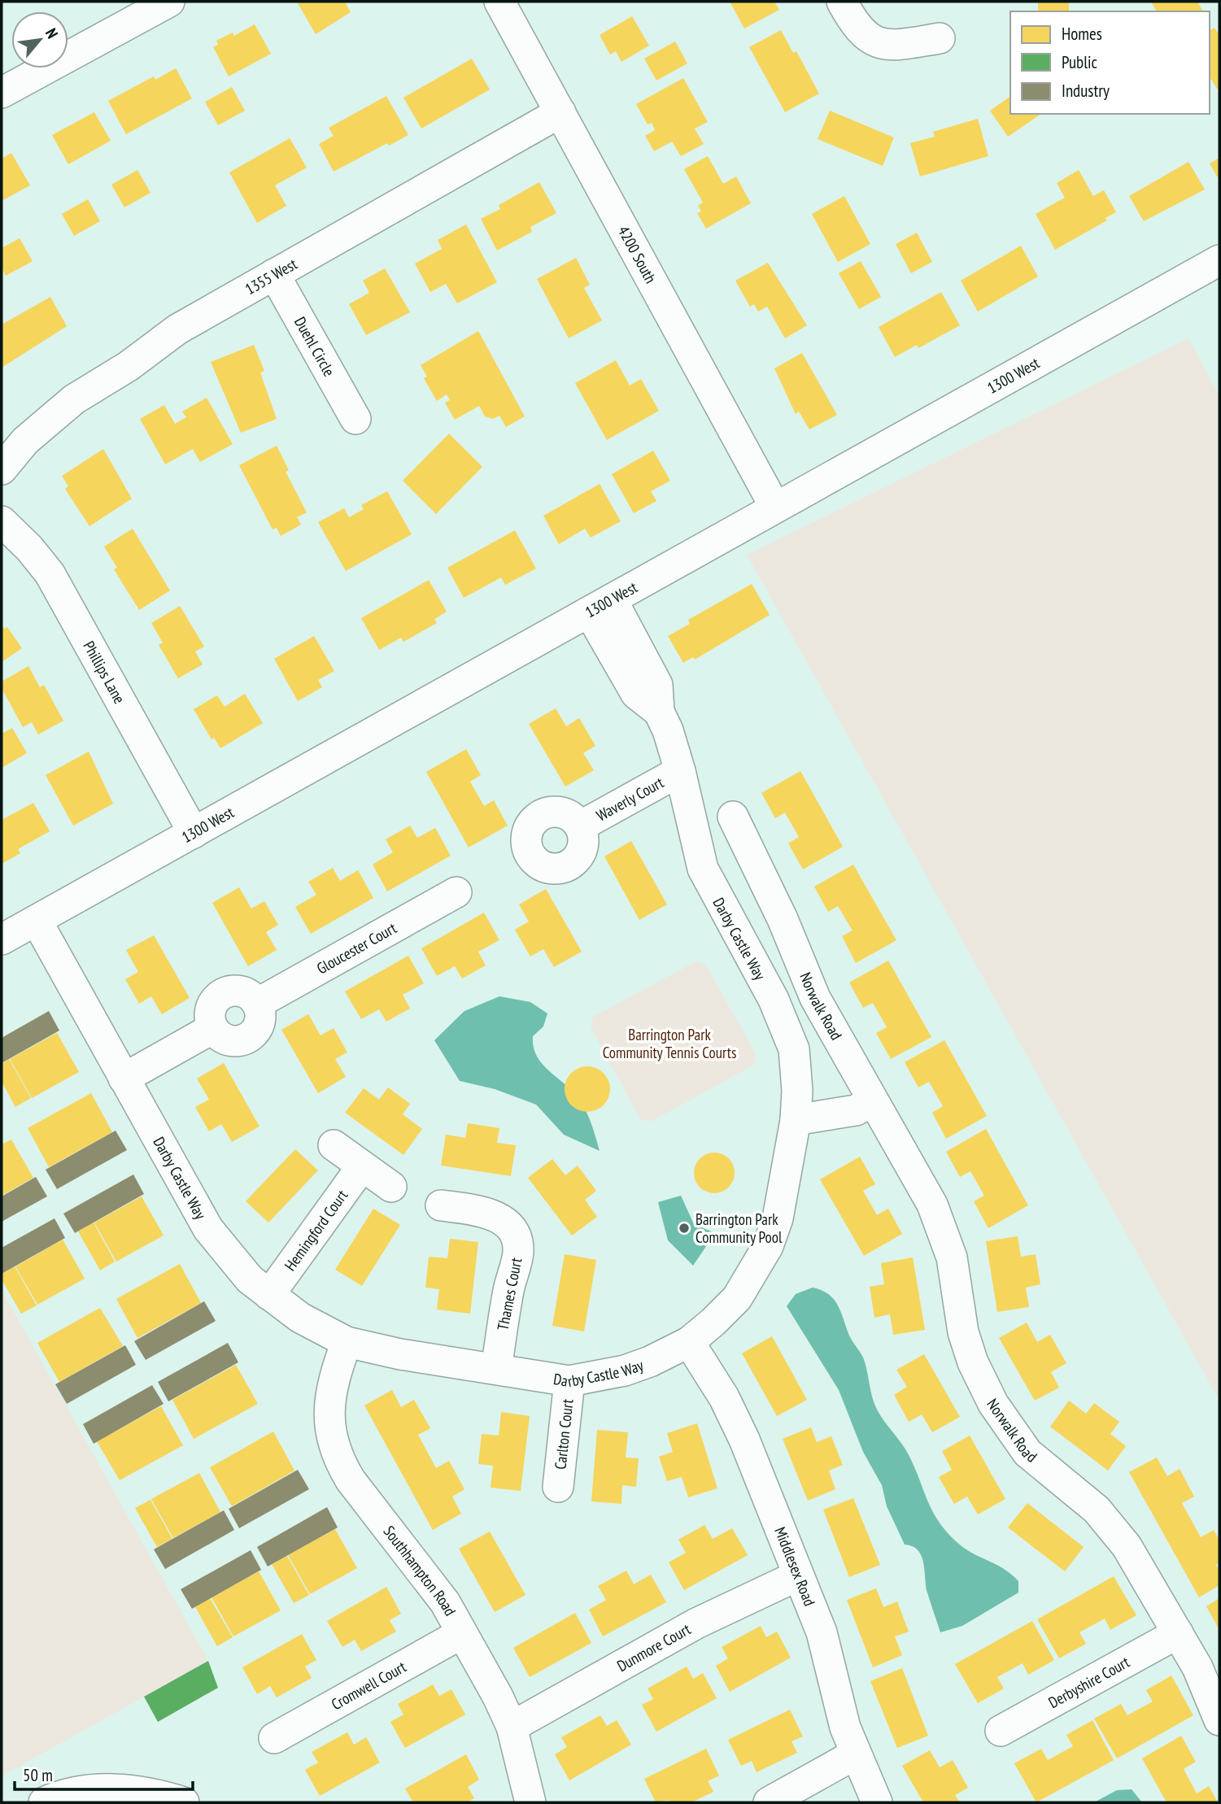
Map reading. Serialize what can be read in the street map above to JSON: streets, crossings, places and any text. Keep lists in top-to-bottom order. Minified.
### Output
{"streets":{"street":["4200 South","1355 West","Duehl Circle","1300 West","Phillips Lane","Waverly Court","Darby Castle Way","Gloucester Court","Norwalk Road","Hemingford Court","Thames Court","Carlton Court","Middlesex Road","Southhampton Road","Dunmore Court","Derbyshire Court","Cromwell Court"]},"crossings":[["4200 South","1355 West"],["4200 South","1300 West"],["1355 West","Duehl Circle"],["1300 West","Phillips Lane"],["1300 West","Darby Castle Way"],["Waverly Court","Darby Castle Way"],["Darby Castle Way","Gloucester Court"],["Darby Castle Way","Hemingford Court"],["Darby Castle Way","Thames Court"],["Darby Castle Way","Carlton Court"],["Darby Castle Way","Middlesex Road"],["Darby Castle Way","Southhampton Road"],["Norwalk Road","Derbyshire Court"],["Middlesex Road","Dunmore Court"],["Southhampton Road","Dunmore Court"],["Southhampton Road","Cromwell Court"]],"parks":["Barrington Park Community Tennis Courts"],"places":["Barrington Park Community Pool"],"legend":["Homes","Public","Industry"],"scale_bar":"50 m","north":"top right"}
